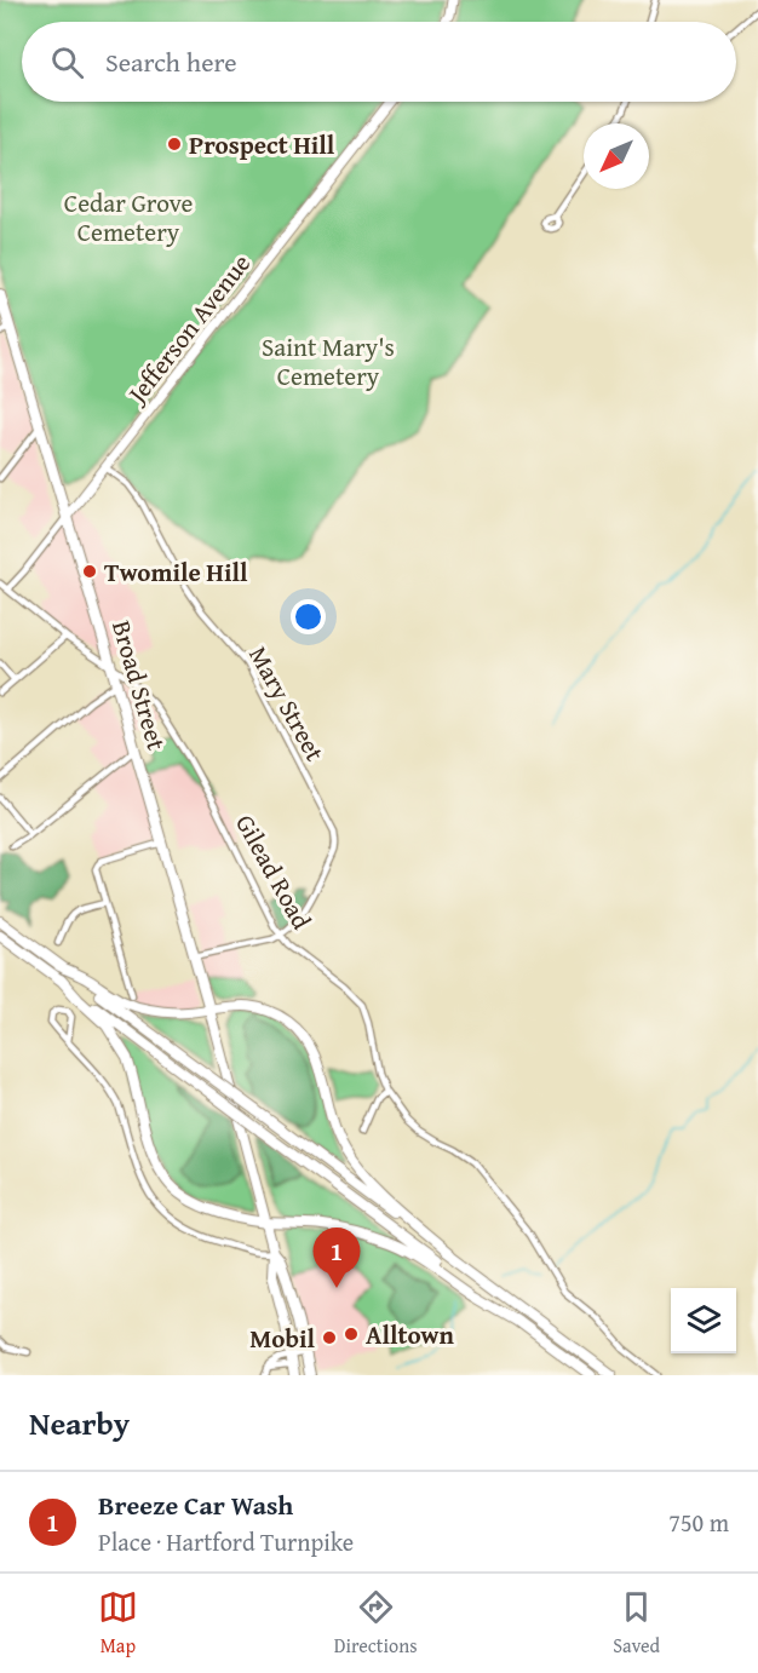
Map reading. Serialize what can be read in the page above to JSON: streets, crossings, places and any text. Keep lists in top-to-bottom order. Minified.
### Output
{"streets":{"main road":["Jefferson Avenue","Broad Street"],"street":["Mary Street","Gilead Road"]},"crossings":[["Jefferson Avenue","Broad Street"],["Jefferson Avenue","Mary Street"],["Jefferson Avenue","Gilead Road"],["Broad Street","Gilead Road"],["Mary Street","Gilead Road"]],"parks":["Cedar Grove Cemetery","Saint Mary's Cemetery"],"places":["Prospect Hill","Twomile Hill","Alltown","Mobil"],"north":"bottom left","page":{"search":"Search here","pins":"1","heading":"Nearby","list":[{"mark":"1","name":"Breeze Car Wash","note":"Place · Hartford Turnpike","value":"750 m"}],"nav":["Map","Directions","Saved"]}}
